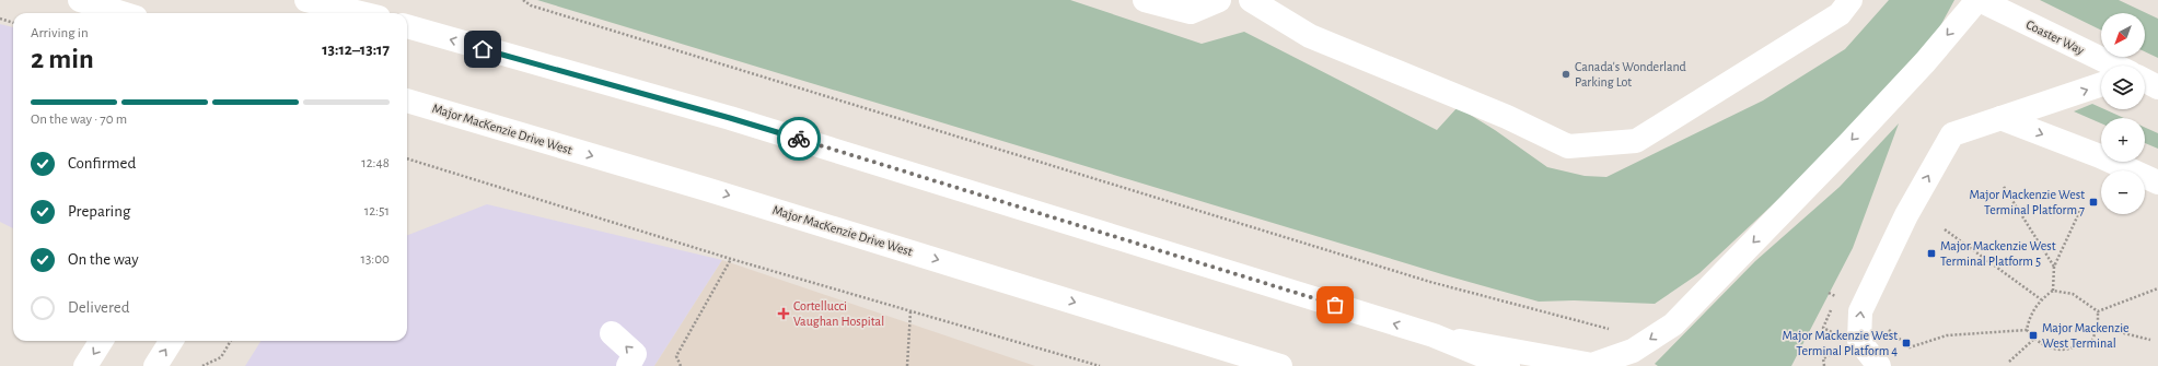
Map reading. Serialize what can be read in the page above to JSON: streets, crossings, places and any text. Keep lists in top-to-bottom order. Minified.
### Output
{"streets":{"main road":["Coaster Way","Major MacKenzie Drive West"]},"places":{"other":["Canada's Wonderland Parking Lot"],"transit":["Major Mackenzie West Terminal Platform 7","Major Mackenzie West Terminal Platform 5","Major Mackenzie West Terminal","Major Mackenzie West Terminal Platform 4"],"health":["Cortellucci Vaughan Hospital"]},"north":"bottom left","page":{"map_buttons":["+","−"],"heading":["2 min","Arriving in","13:12–13:17"],"bar":"On the way · 70 m","list":[["Confirmed","12:48"],["Preparing","12:51"],["On the way","13:00"],"Delivered"]}}
